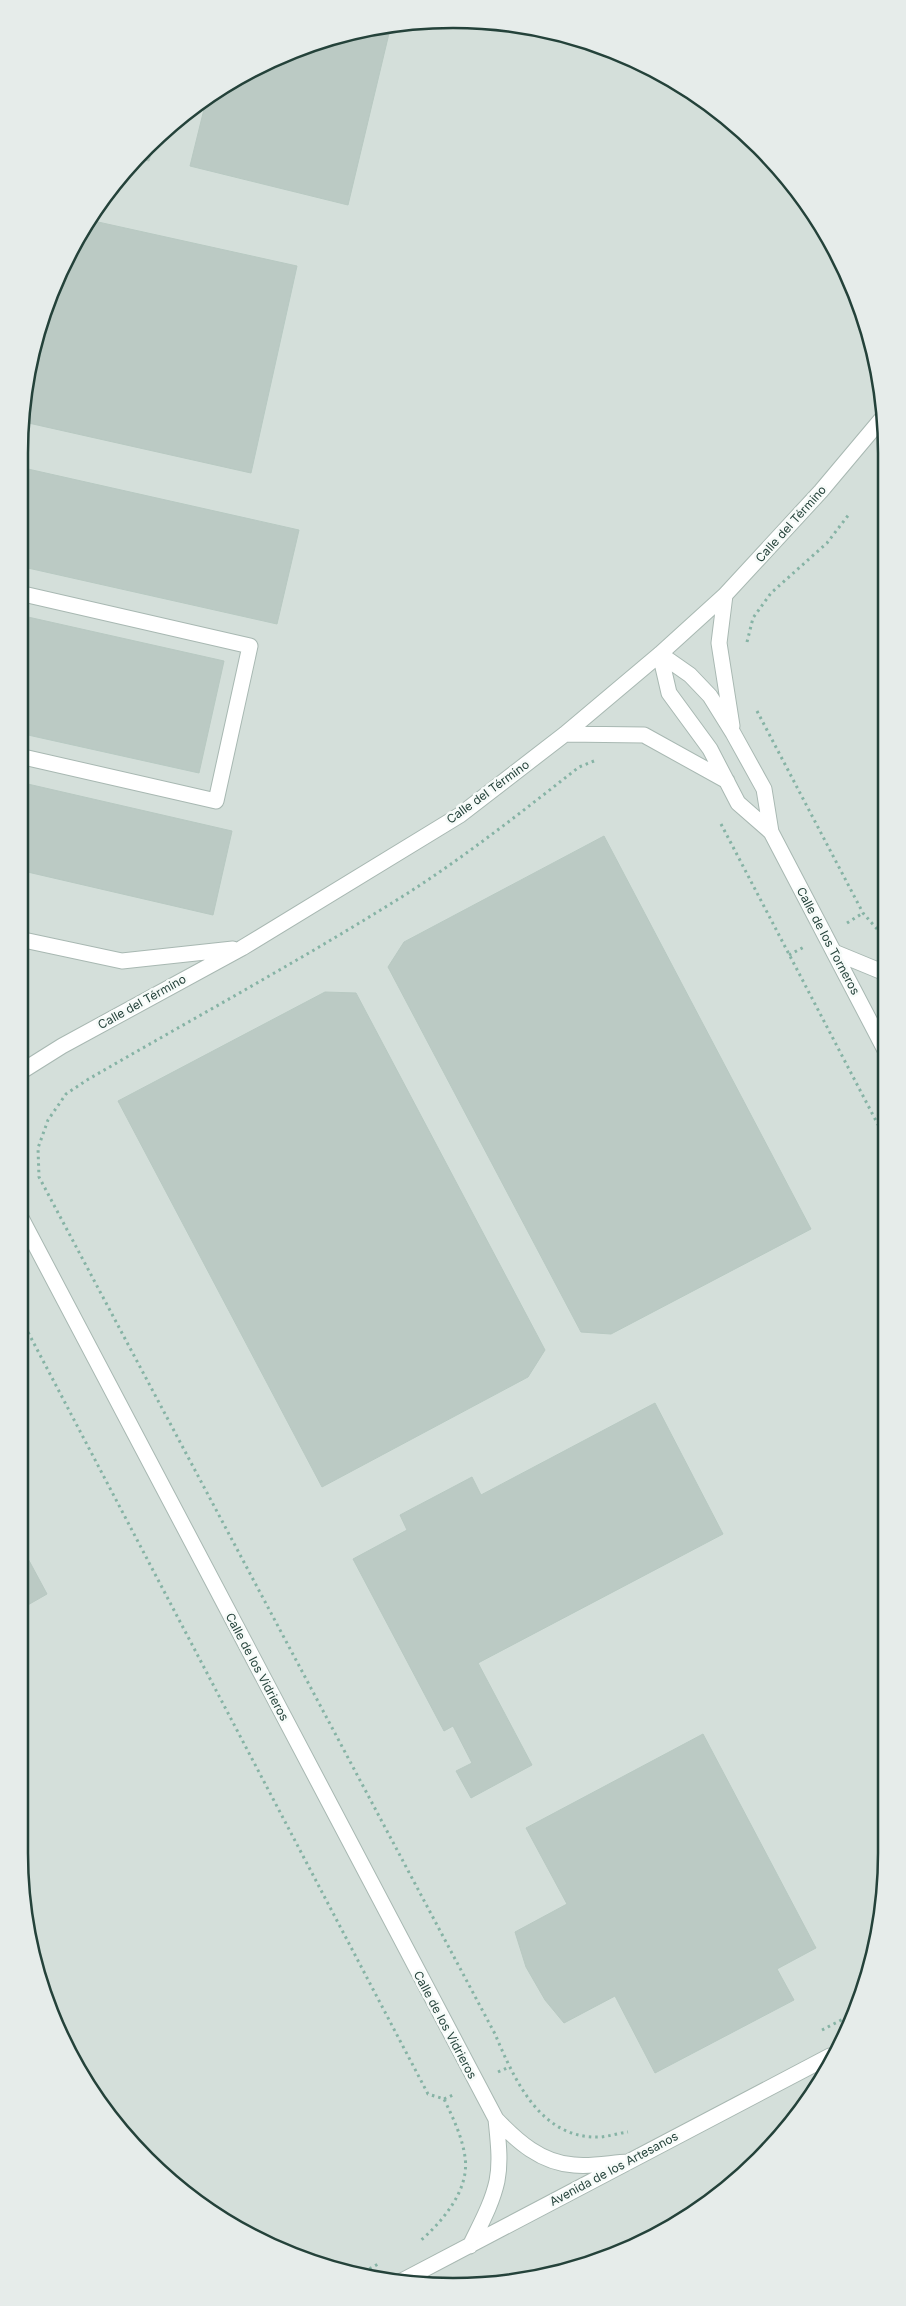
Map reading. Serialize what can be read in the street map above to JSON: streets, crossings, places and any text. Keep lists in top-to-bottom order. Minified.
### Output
{"streets":{"street":["Calle del Término","Calle de los Torneros","Calle de los Vidrieros","Avenida de los Artesanos"]},"crossings":[["Calle del Término","Calle de los Torneros"],["Calle de los Vidrieros","Avenida de los Artesanos"]]}
